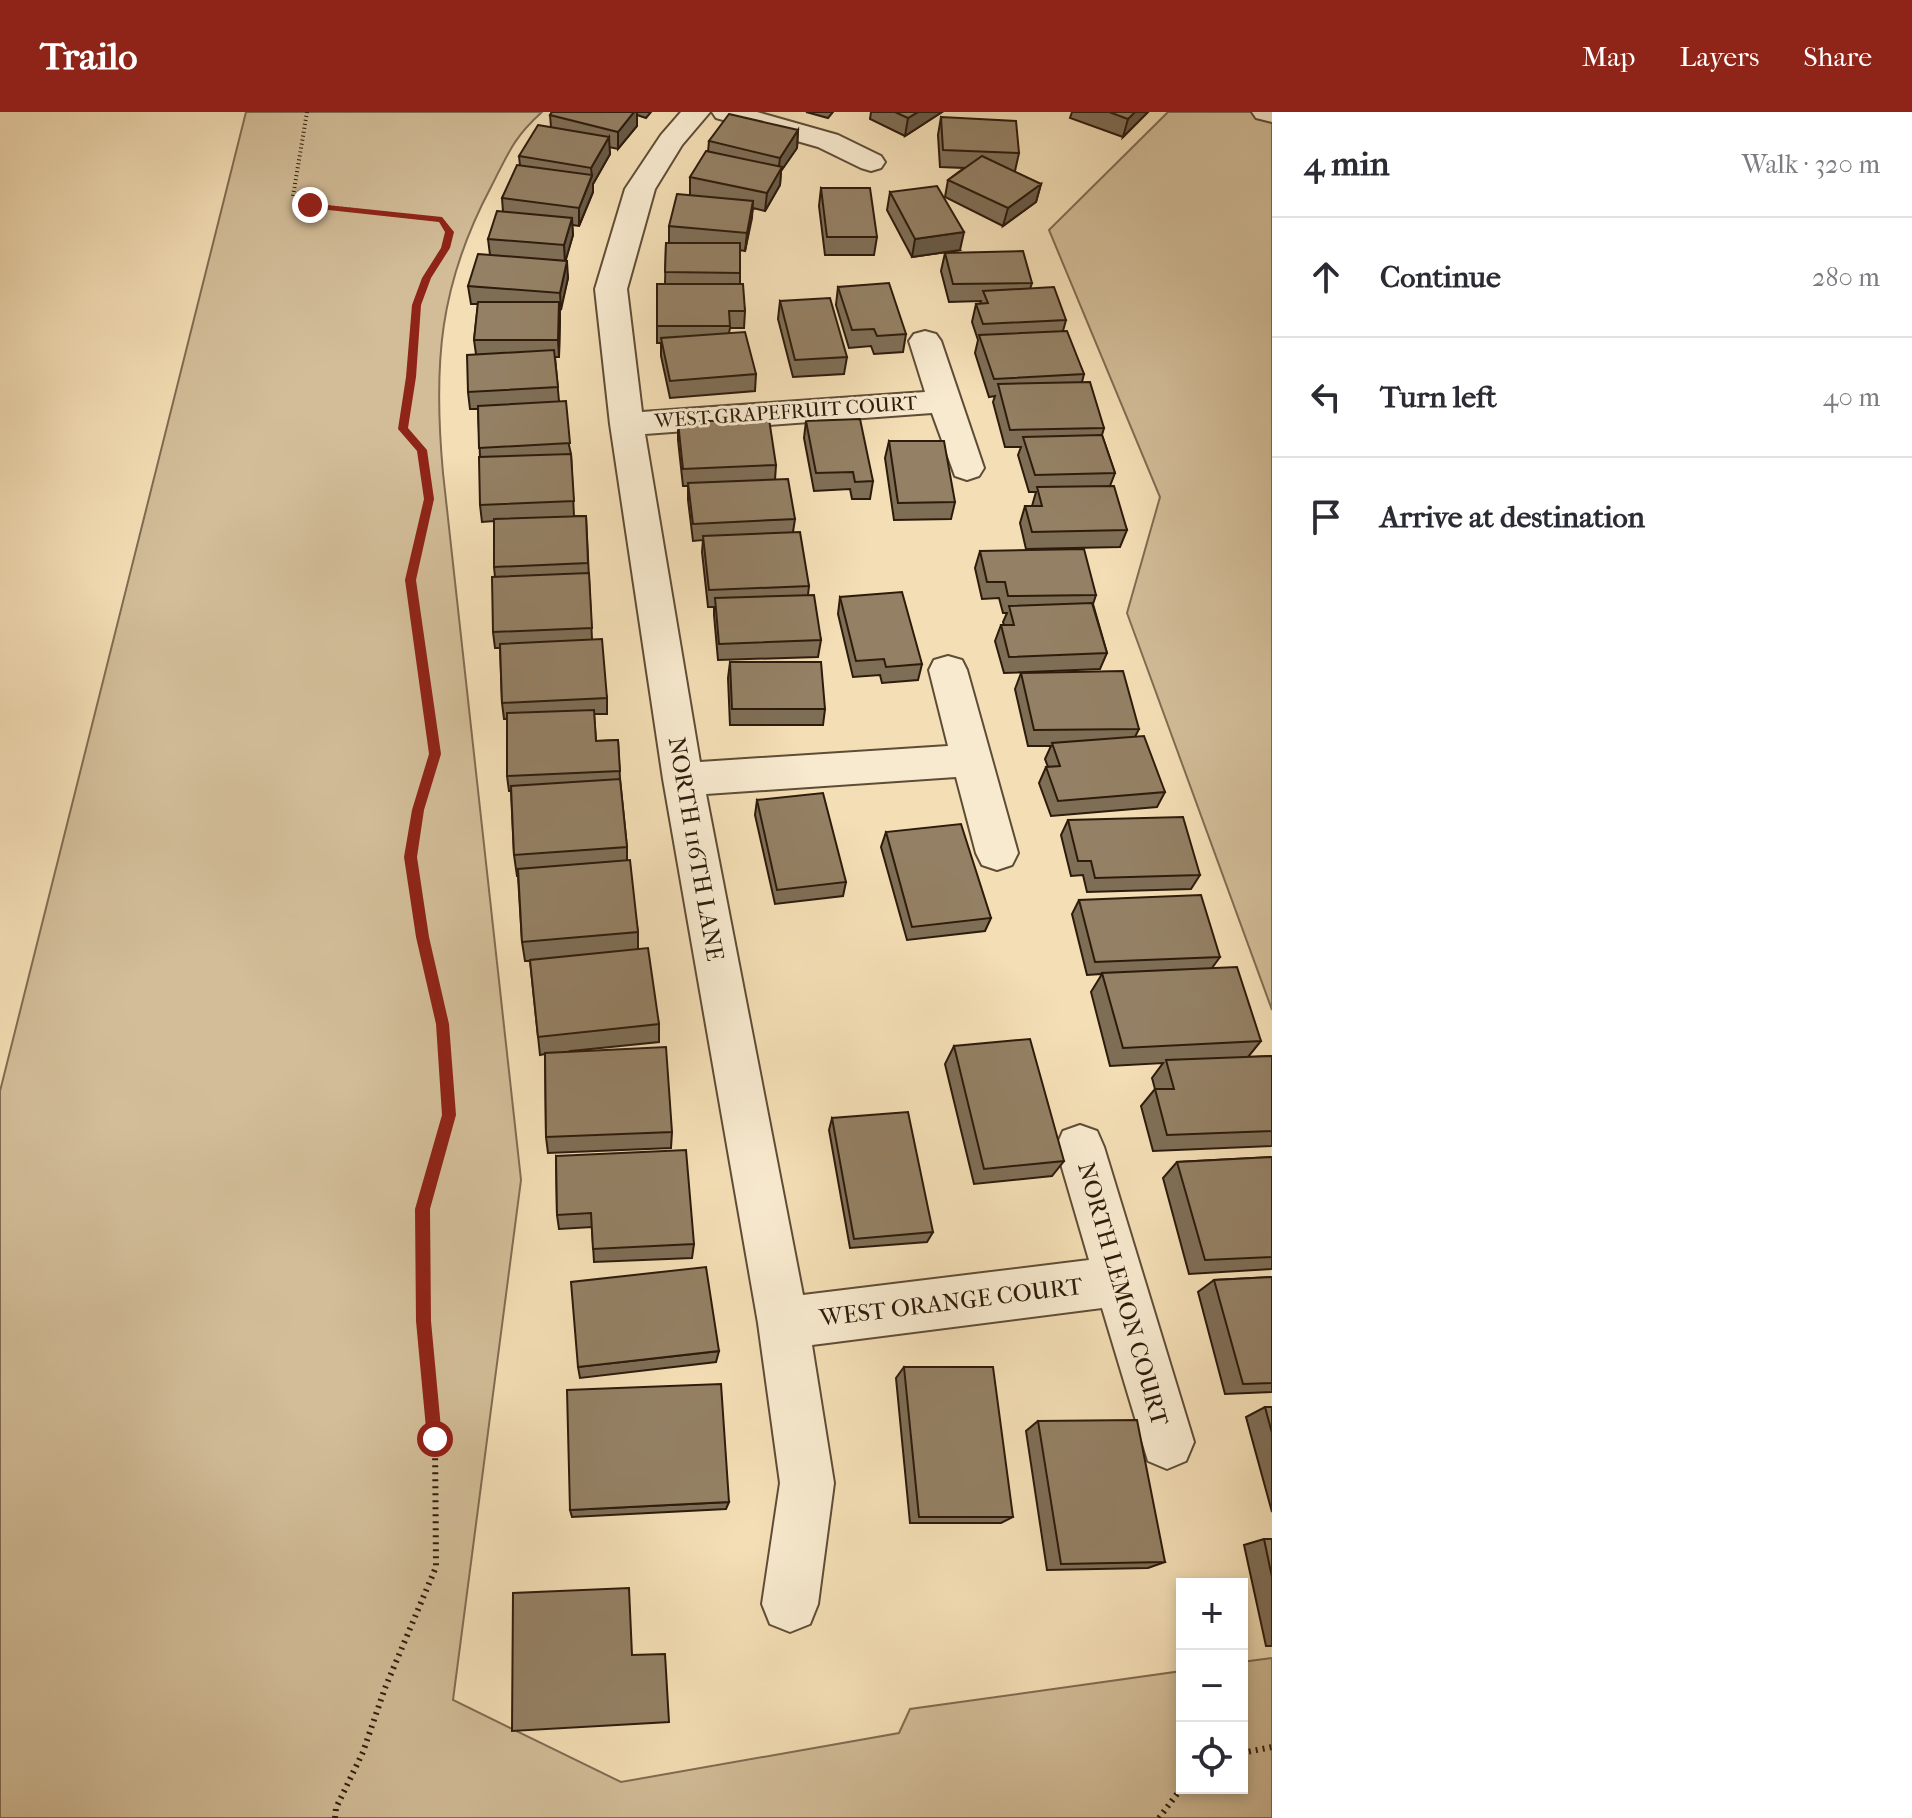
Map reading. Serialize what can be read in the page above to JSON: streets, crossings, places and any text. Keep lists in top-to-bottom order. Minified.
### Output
{"streets":{"street":["WEST GRAPEFRUIT COURT","NORTH 116TH LANE","NORTH LEMON COURT","WEST ORANGE COURT"]},"crossings":[["WEST GRAPEFRUIT COURT","NORTH 116TH LANE"],["NORTH 116TH LANE","WEST ORANGE COURT"],["NORTH LEMON COURT","WEST ORANGE COURT"]],"page":{"header":"Trailo","nav":["Map","Layers","Share"],"heading":["4 min","Walk · 320 m"],"list":[["Continue","280 m"],["Turn left","40 m"],"Arrive at destination"],"map_buttons":["+","−"]}}
